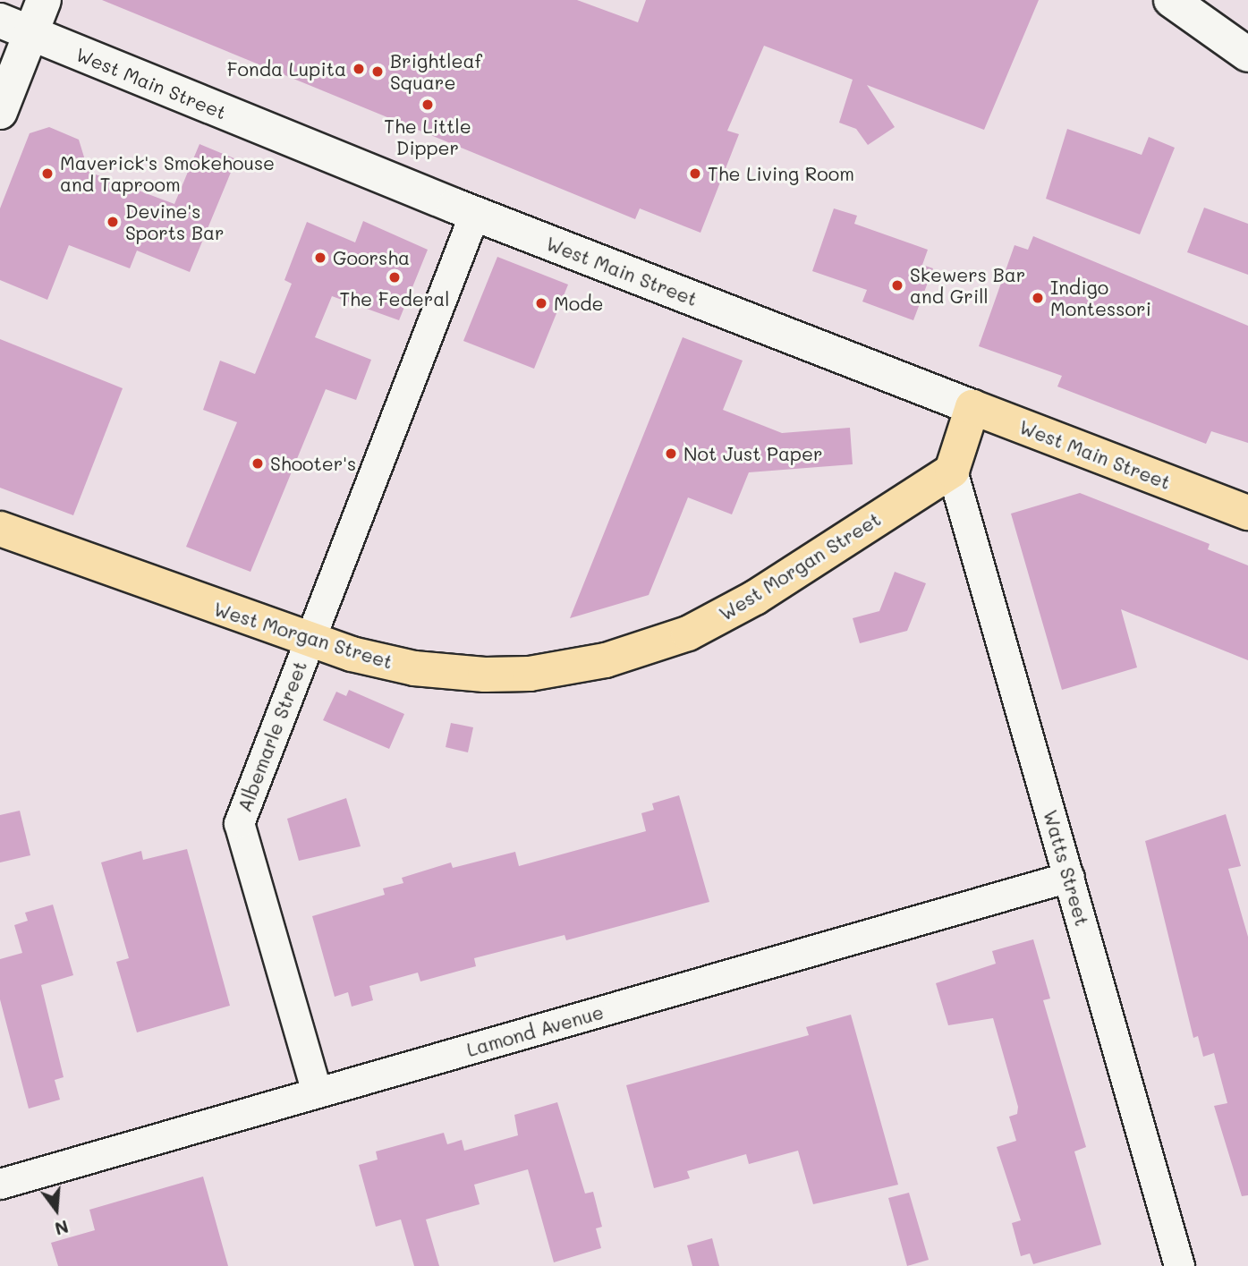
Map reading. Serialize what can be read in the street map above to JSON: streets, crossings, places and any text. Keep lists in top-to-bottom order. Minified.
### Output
{"streets":{"main road":["West Main Street","West Morgan Street"],"street":["Albemarle Street","Watts Street","Lamond Avenue"]},"crossings":[["West Main Street","Albemarle Street"],["West Morgan Street","Albemarle Street"],["West Morgan Street","Watts Street"],["Albemarle Street","Lamond Avenue"],["Watts Street","Lamond Avenue"]],"places":["Fonda Lupita","Brightleaf Square","The Little Dipper","Maverick's Smokehouse and Taproom","The Living Room","Devine's Sports Bar","Goorsha","The Federal","Skewers Bar and Grill","Indigo Montessori","Mode","Not Just Paper","Shooter's"],"north":"bottom"}
